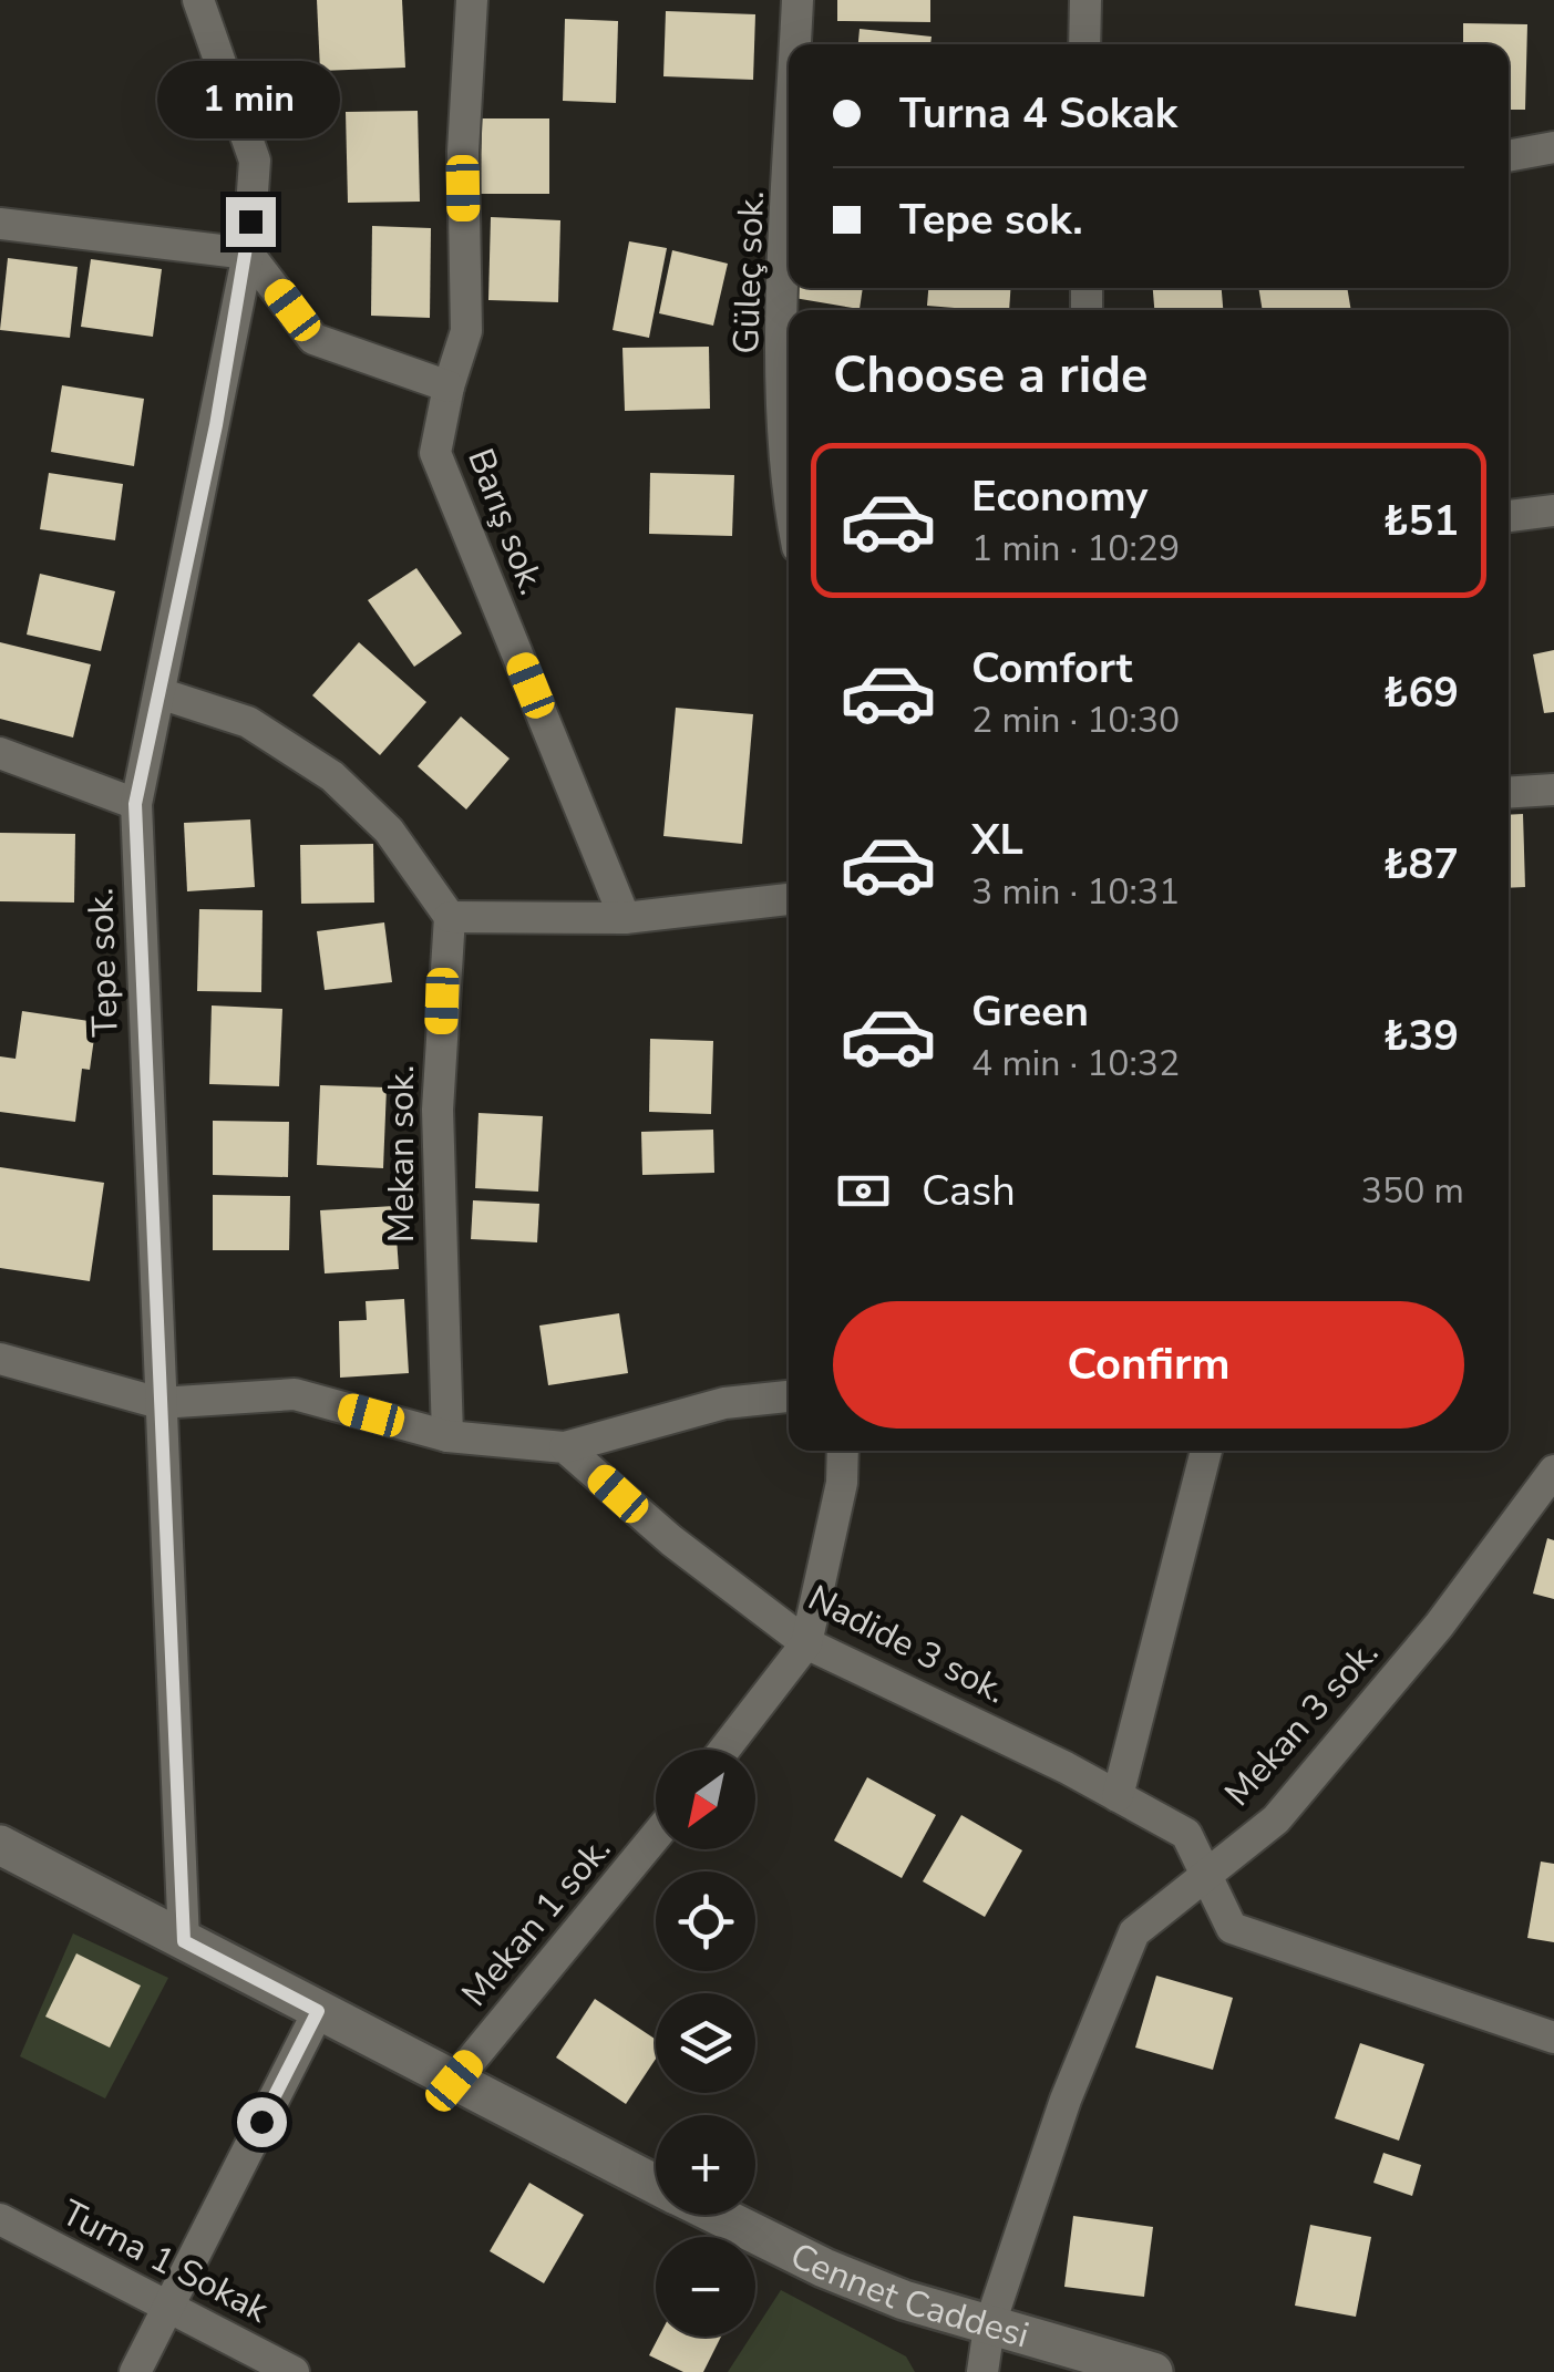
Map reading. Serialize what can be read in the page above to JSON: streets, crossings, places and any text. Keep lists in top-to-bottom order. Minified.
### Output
{"streets":{"street":["Güleç sok.","Barış sok.","Tepe sok.","Mekan sok.","Nadide 3 sok.","Mekan 3 sok.","Mekan 1 sok.","Turna 1 Sokak","Cennet Caddesi"]},"crossings":[["Tepe sok.","Cennet Caddesi"],["Nadide 3 sok.","Mekan 3 sok."],["Mekan 3 sok.","Cennet Caddesi"],["Mekan 1 sok.","Cennet Caddesi"]],"north":"bottom left","page":{"banner":["Turna 4 Sokak","Tepe sok."],"bubble":"1 min","heading":"Choose a ride","list":[{"name":"Economy","note":"1 min · 10:29","value":"₺51"},{"name":"Comfort","note":"2 min · 10:30","value":"₺69"},{"name":"XL","note":"3 min · 10:31","value":"₺87"},{"name":"Green","note":"4 min · 10:32","value":"₺39"}],"pay":["Cash","350 m"],"buttons":"Confirm","map_buttons":["+","−"]}}
